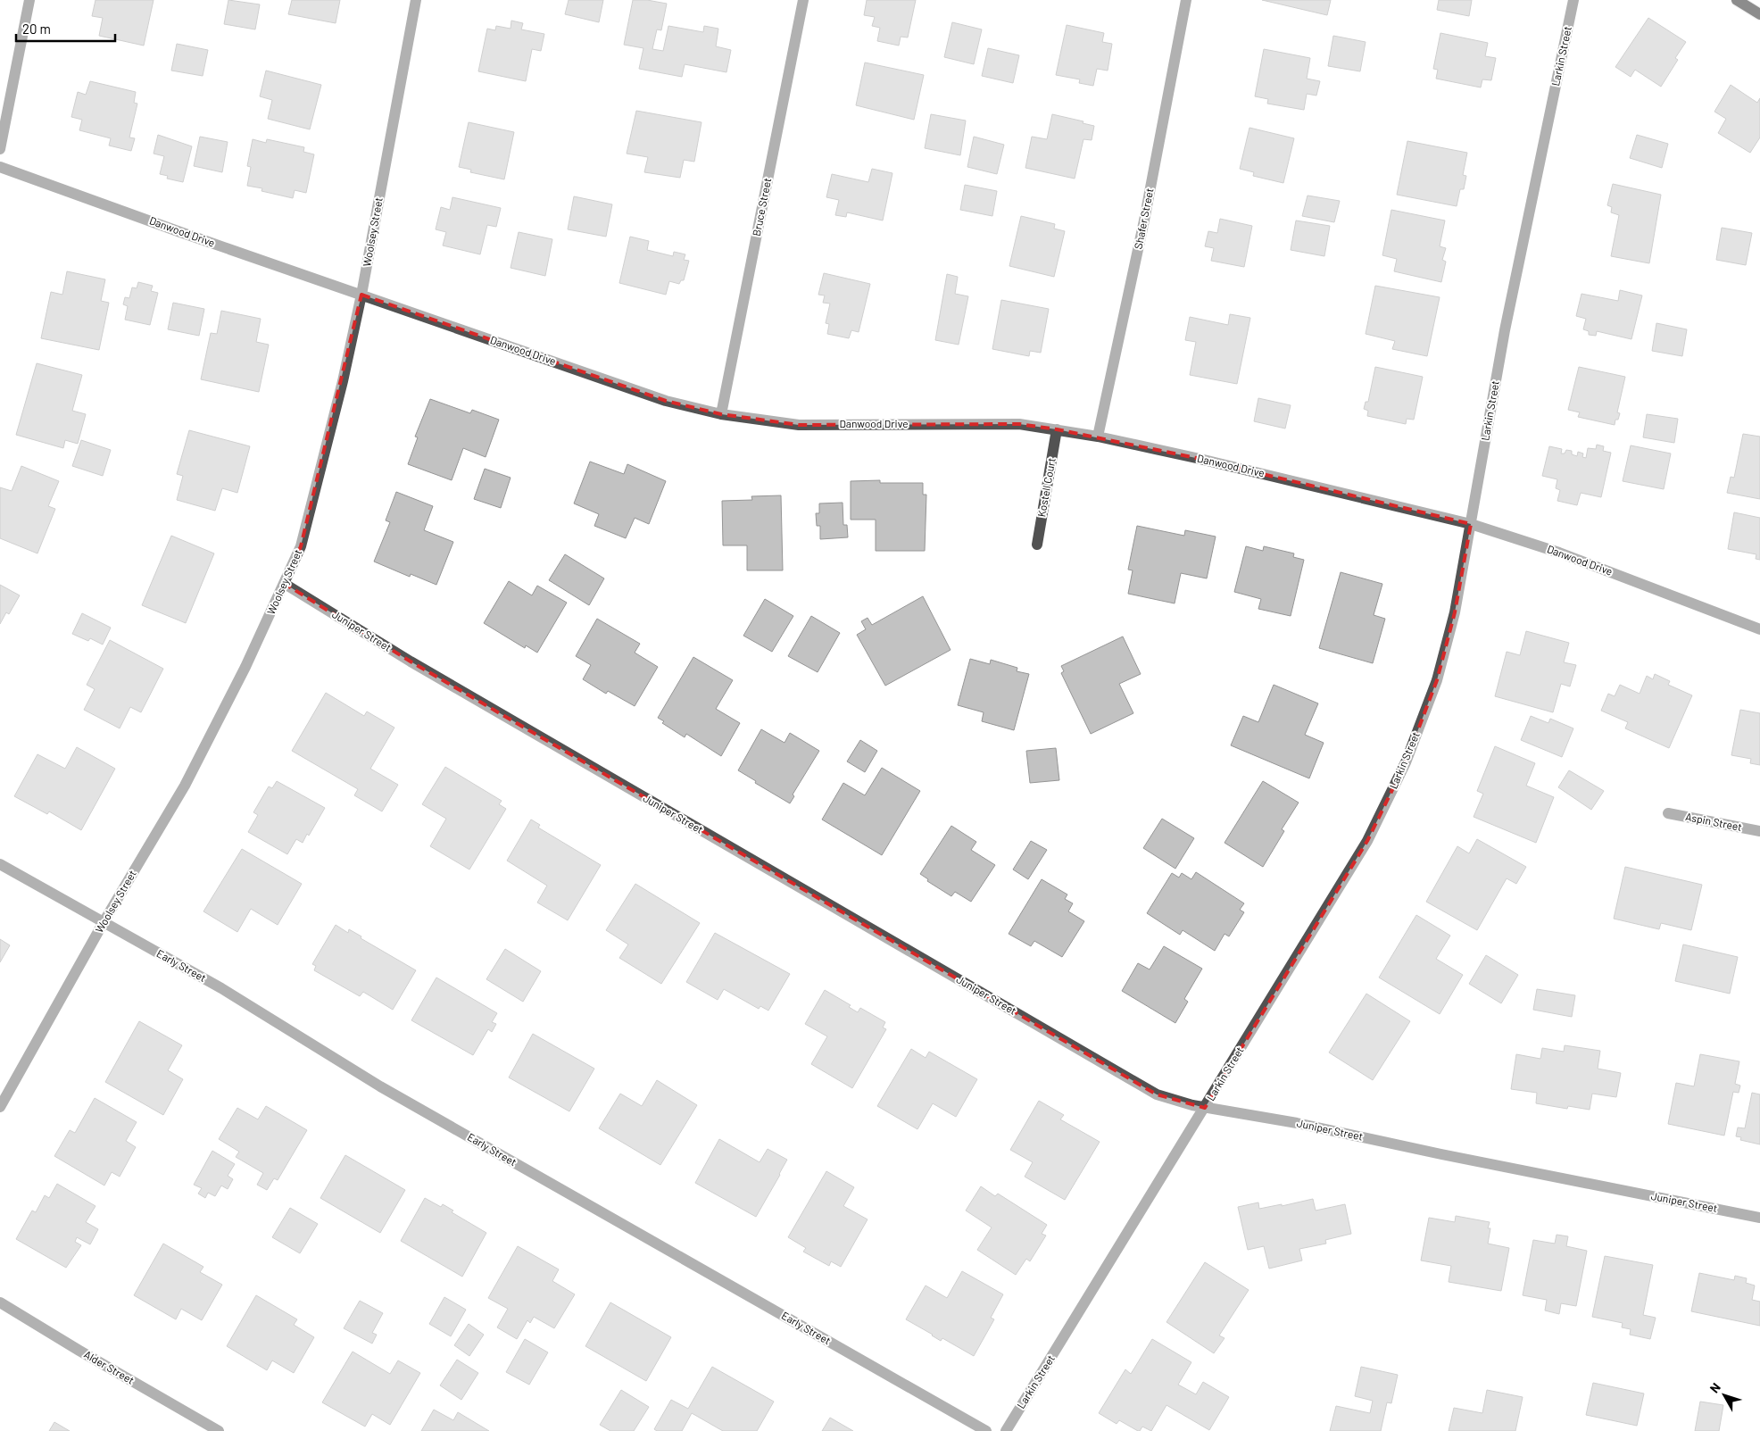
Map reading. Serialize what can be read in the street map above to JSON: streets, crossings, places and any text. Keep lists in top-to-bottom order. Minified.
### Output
{"streets":{"street":["Larkin Street","Bruce Street","Shafer Street","Danwood Drive","Woolsey Street","Kostell Court","Juniper Street","Aspin Street","Early Street","Alder Street"]},"crossings":[["Larkin Street","Danwood Drive"],["Larkin Street","Juniper Street"],["Bruce Street","Danwood Drive"],["Shafer Street","Danwood Drive"],["Danwood Drive","Woolsey Street"],["Danwood Drive","Kostell Court"],["Woolsey Street","Juniper Street"],["Woolsey Street","Early Street"]],"scale_bar":"20 m","north":"top left"}
